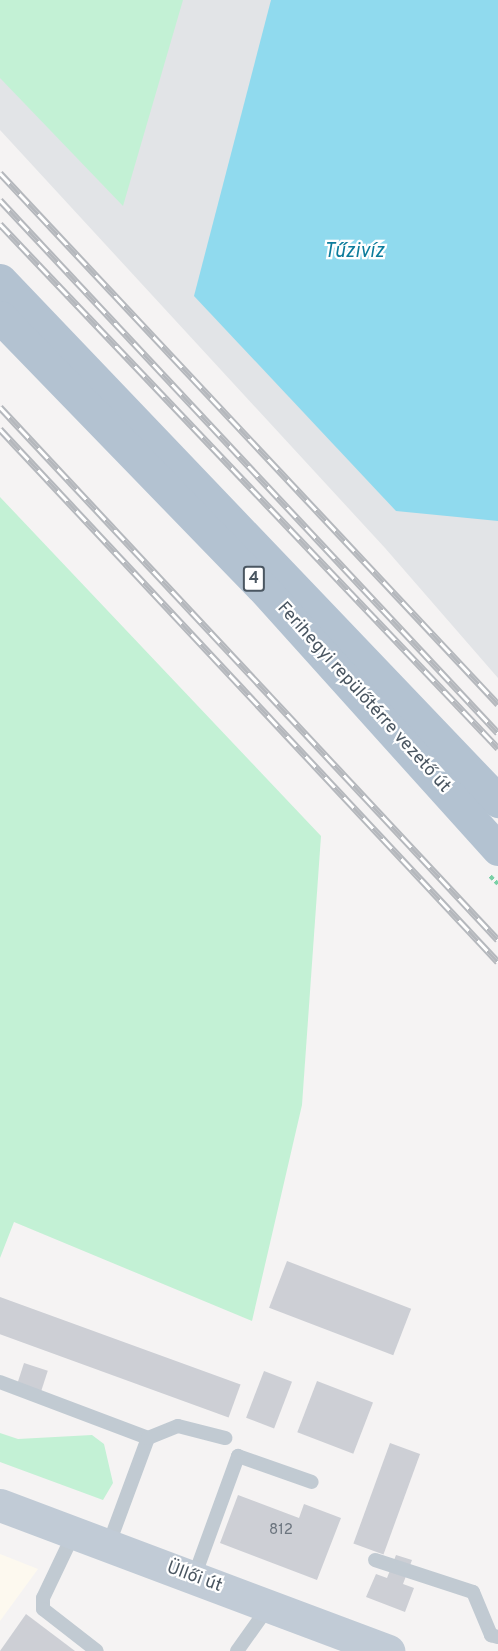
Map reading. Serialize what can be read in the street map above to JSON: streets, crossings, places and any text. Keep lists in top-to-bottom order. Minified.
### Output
{"streets":{"main road":["4","Ferihegyi repülőtérre vezető út","Üllői út"]},"water":["Tűzivíz"],"house_numbers":["812"]}
